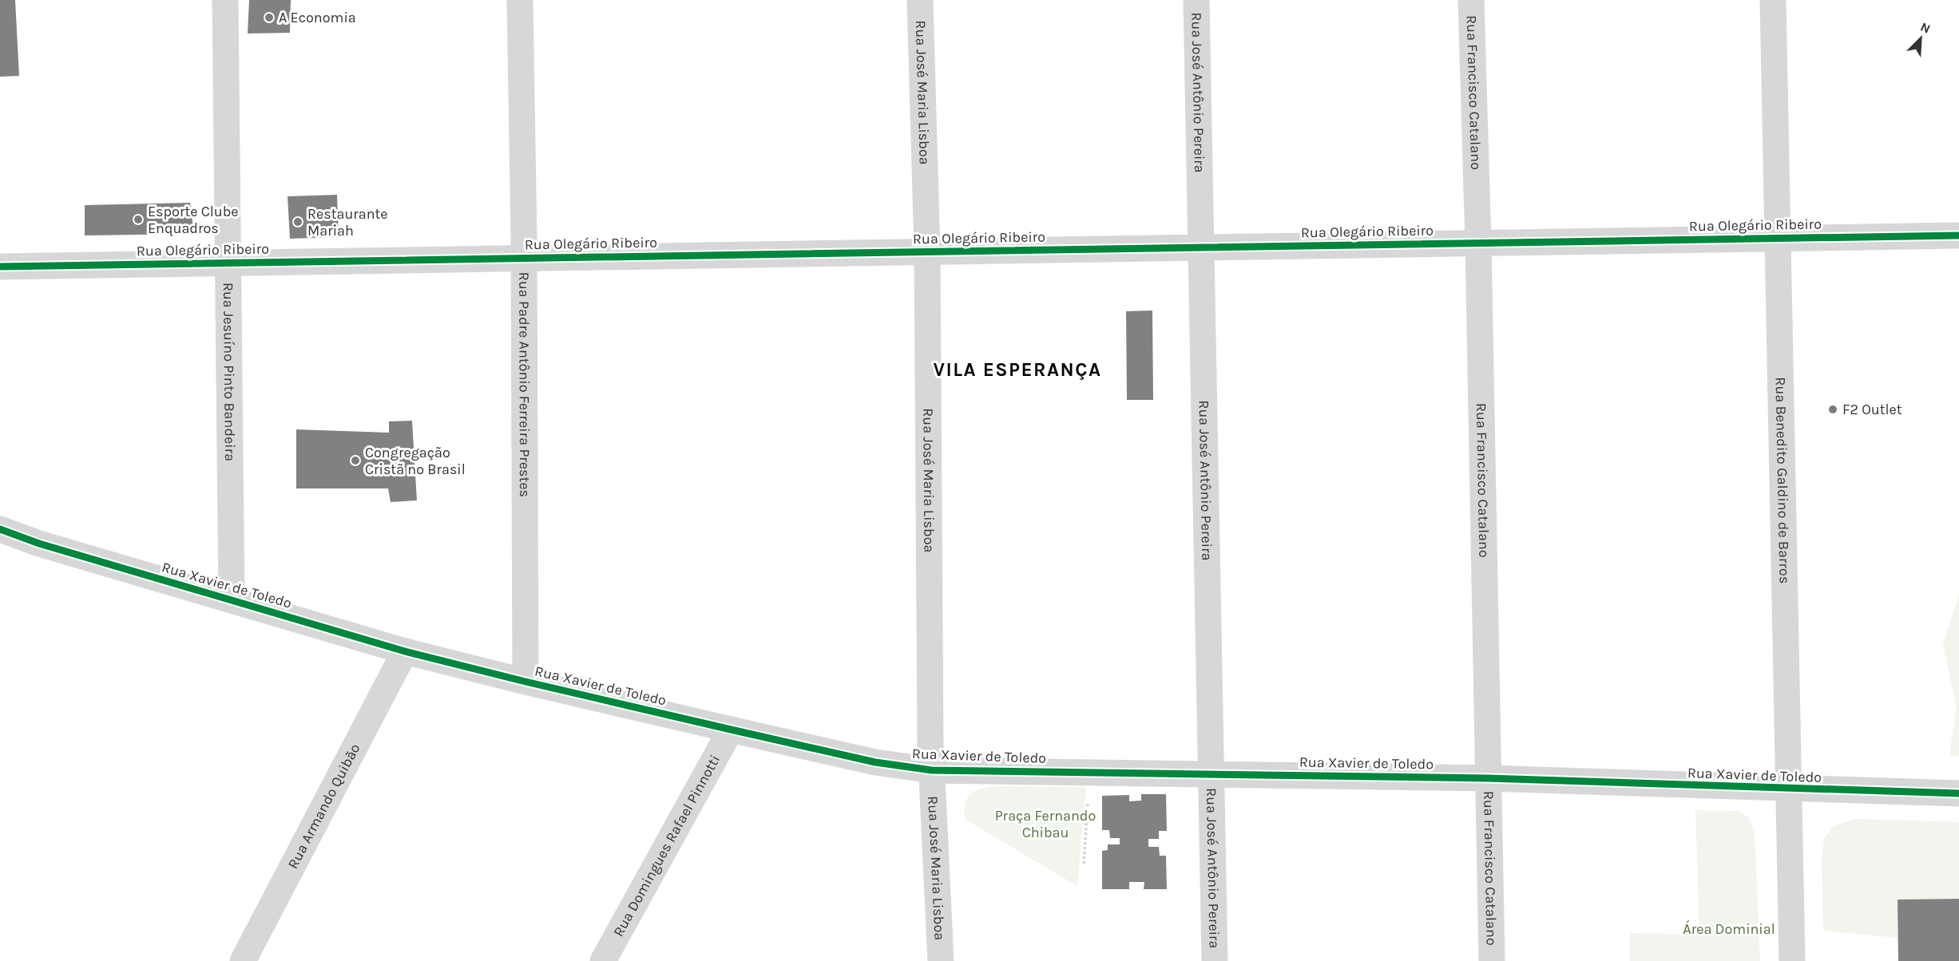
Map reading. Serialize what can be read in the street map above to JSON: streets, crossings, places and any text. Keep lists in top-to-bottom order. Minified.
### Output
{"streets":{"street":["Rua José Maria Lisboa","Rua José Antônio Pereira","Rua Francisco Catalano","Rua Olegário Ribeiro","Rua Jesuíno Pinto Bandeira","Rua Padre Antônio Ferreira Prestes","Rua Benedito Galdino de Barros","Rua Xavier de Toledo","Rua Armando Quibão","Rua Domingues Rafael Pinnotti"]},"crossings":[["Rua José Maria Lisboa","Rua Olegário Ribeiro"],["Rua José Maria Lisboa","Rua Xavier de Toledo"],["Rua José Antônio Pereira","Rua Olegário Ribeiro"],["Rua José Antônio Pereira","Rua Xavier de Toledo"],["Rua Francisco Catalano","Rua Olegário Ribeiro"],["Rua Francisco Catalano","Rua Xavier de Toledo"],["Rua Olegário Ribeiro","Rua Jesuíno Pinto Bandeira"],["Rua Olegário Ribeiro","Rua Padre Antônio Ferreira Prestes"],["Rua Olegário Ribeiro","Rua Benedito Galdino de Barros"],["Rua Jesuíno Pinto Bandeira","Rua Xavier de Toledo"],["Rua Padre Antônio Ferreira Prestes","Rua Xavier de Toledo"],["Rua Benedito Galdino de Barros","Rua Xavier de Toledo"],["Rua Xavier de Toledo","Rua Armando Quibão"],["Rua Xavier de Toledo","Rua Domingues Rafael Pinnotti"]],"districts":["VILA ESPERANÇA"],"parks":["Praça Fernando Chibau","Área Dominial"],"places":["A Economia","Esporte Clube Enquadros","Restaurante Mariah","F2 Outlet","Congregação Cristã no Brasil"],"north":"top right"}
